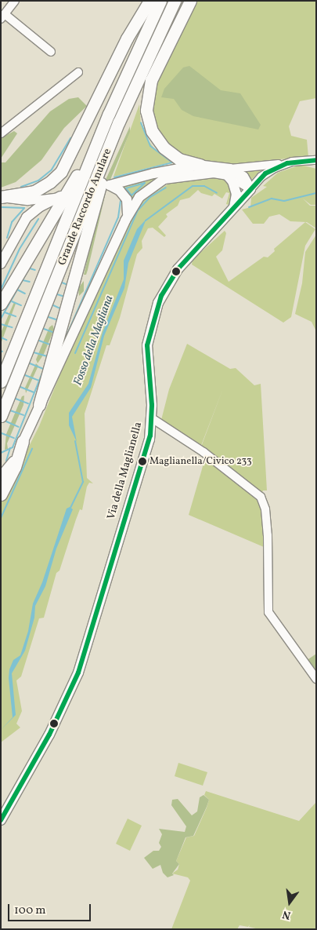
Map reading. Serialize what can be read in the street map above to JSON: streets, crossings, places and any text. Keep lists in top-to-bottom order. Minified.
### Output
{"streets":{"highway":["Grande Raccordo Anulare"],"main road":["Via della Maglianella"]},"water":["Fosso della Magliana"],"places":["Maglianella/Civico 233"],"scale_bar":"100 m","north":"bottom"}
